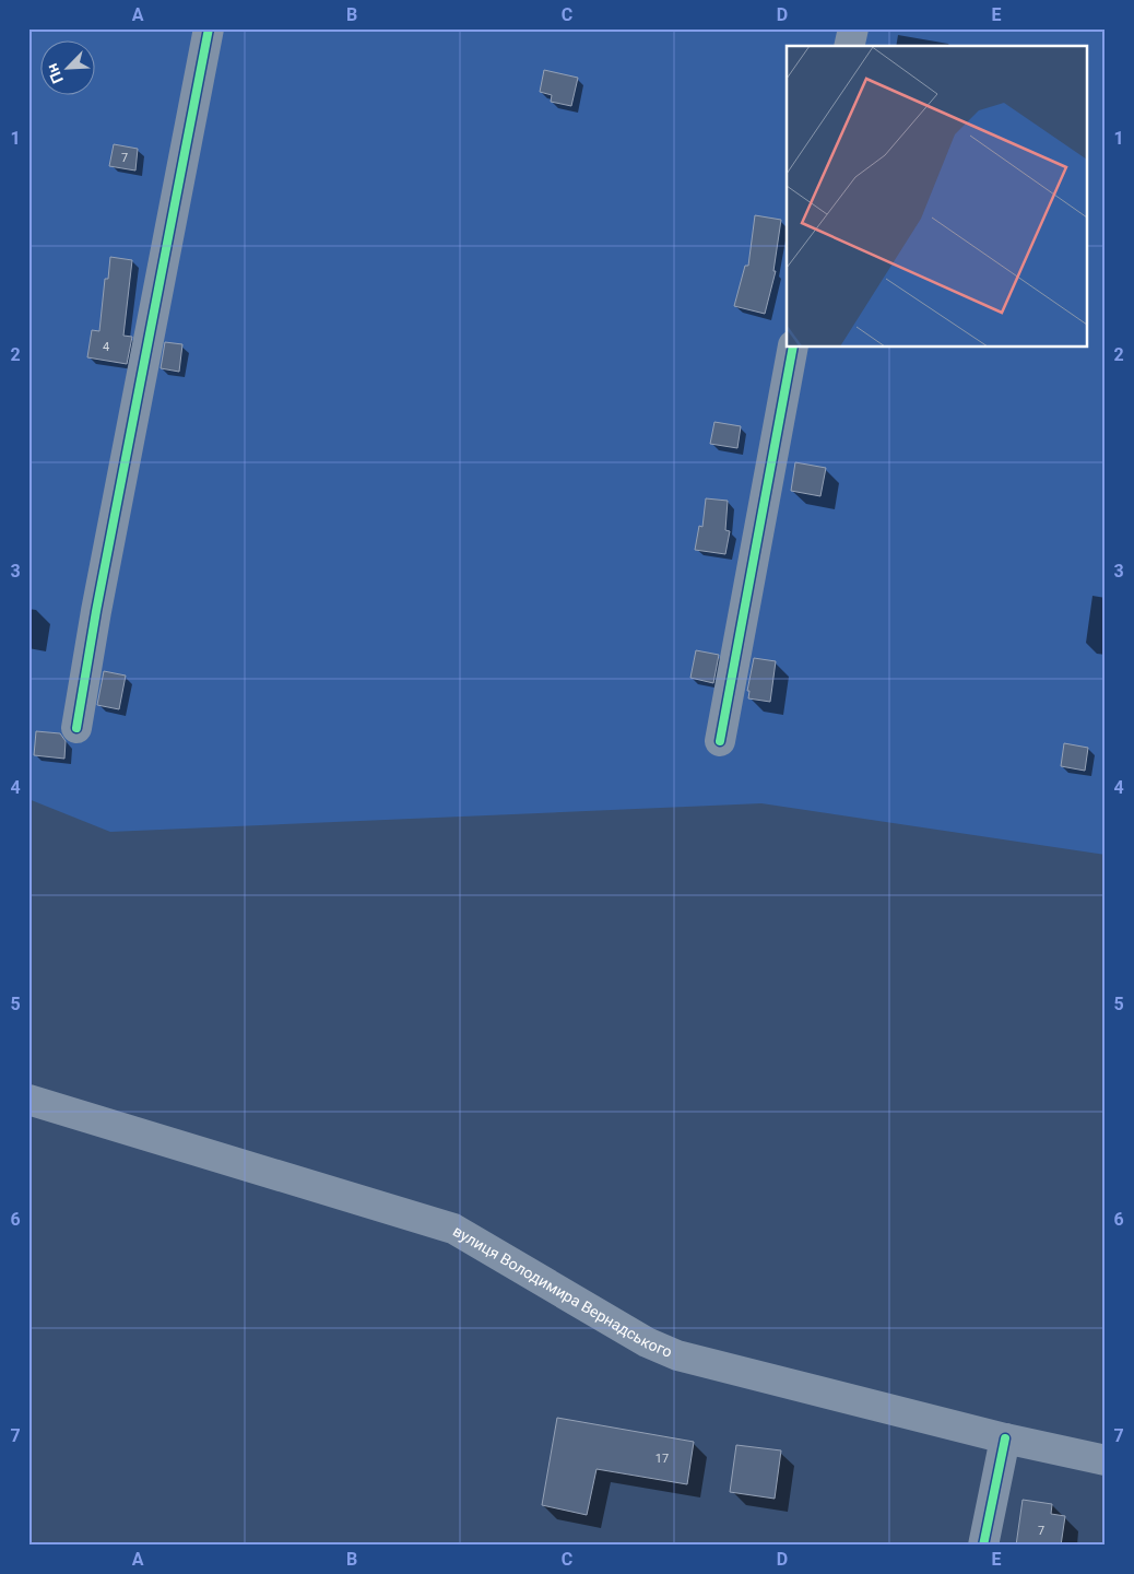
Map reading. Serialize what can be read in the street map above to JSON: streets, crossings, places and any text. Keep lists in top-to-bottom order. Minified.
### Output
{"streets":{"street":["вулиця Володимира Вернадського"]},"house_numbers":["7","4","17","7"],"north":"bottom left","grid":{"columns":["A","B","C","D","E"],"rows":["1","2","3","4","5","6","7"]}}
